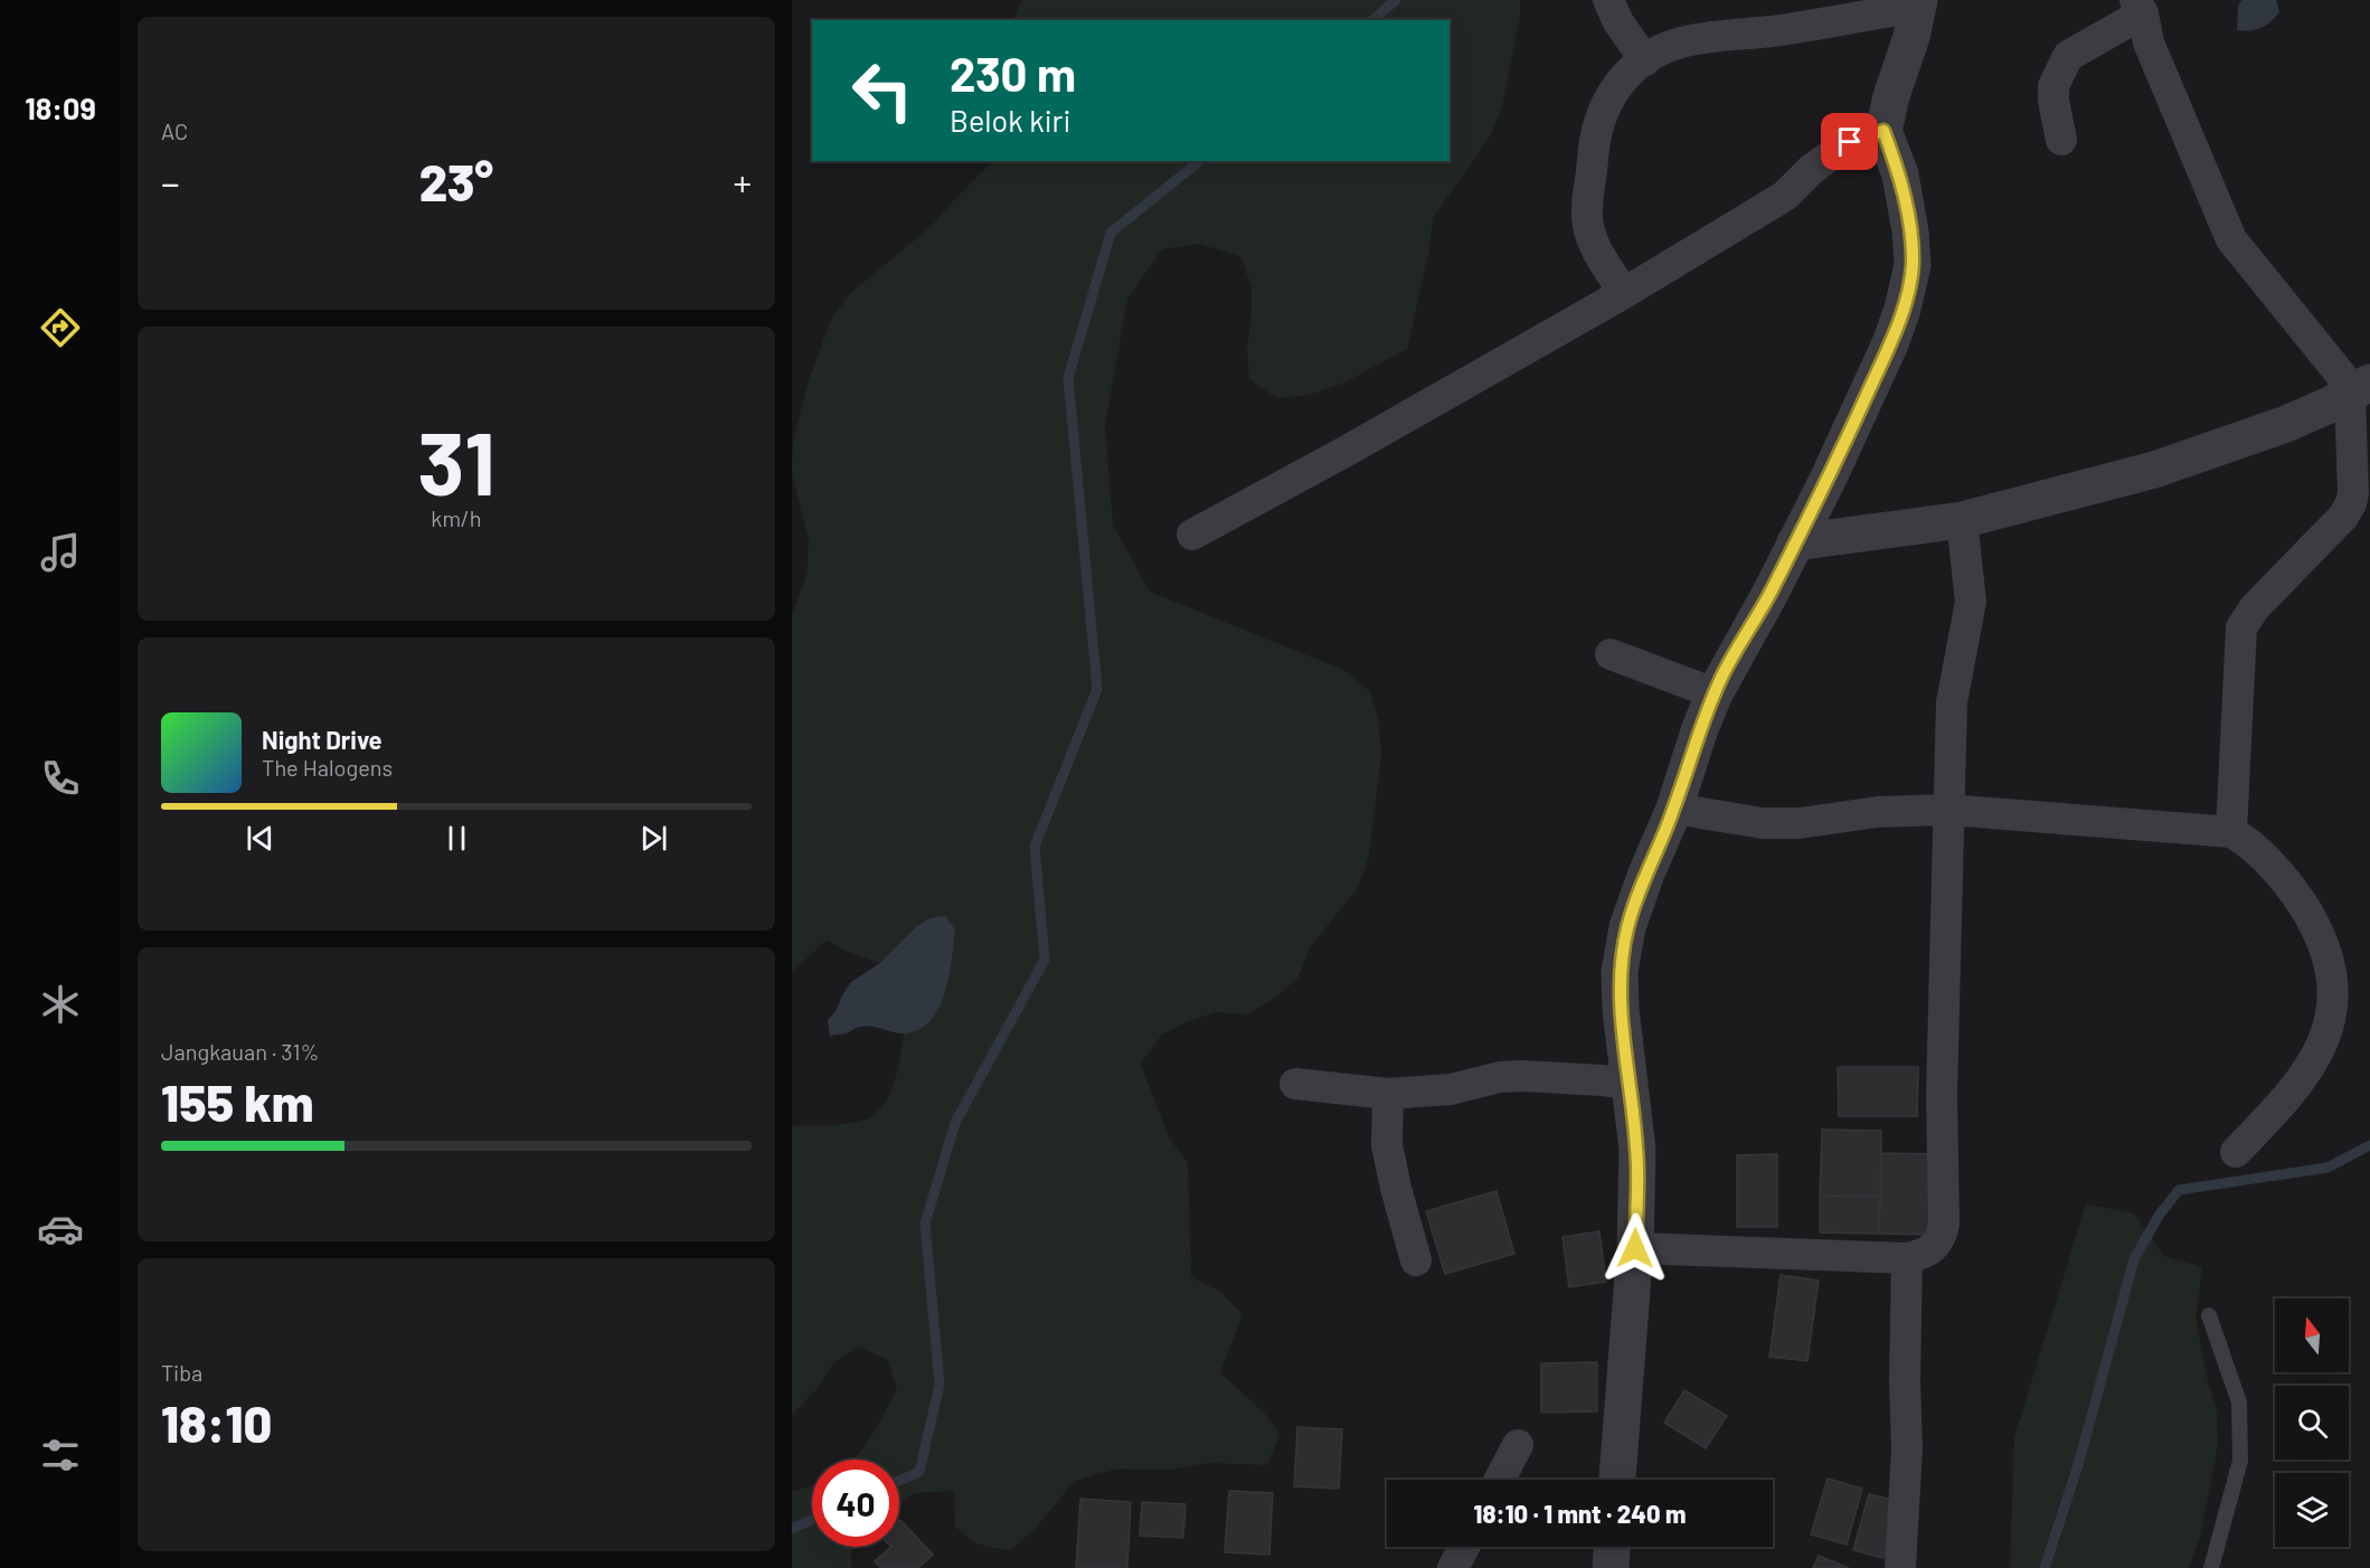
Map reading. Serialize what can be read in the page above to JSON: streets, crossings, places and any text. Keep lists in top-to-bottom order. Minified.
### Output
{"north":"top","page":{"tabs":"18:09","tile":["AC",["31","km/h"],["Jangkauan · 31%","155 km"],["Tiba","18:10"]],"turn":["230 m","Belok kiri"],"heat":["−","23°","+"],"song":["Night Drive","The Halogens"],"limit":"40","trip":"18:10 · 1 mnt · 240 m"}}
